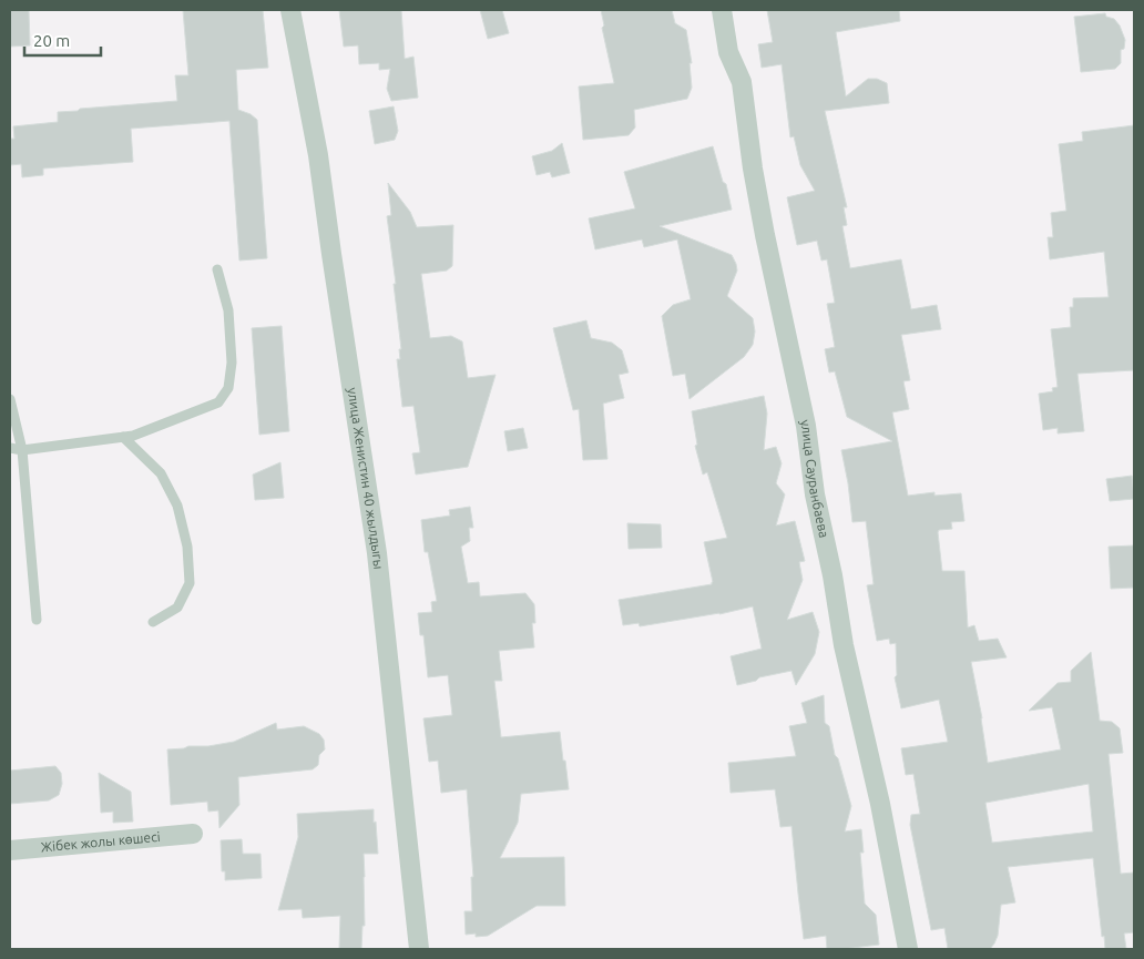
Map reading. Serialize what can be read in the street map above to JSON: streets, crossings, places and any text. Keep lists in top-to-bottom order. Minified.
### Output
{"streets":{"street":["улица Женистин 40 жылдыгы","улица Сауранбаева","Жібек жолы көшесі"]},"scale_bar":"20 m"}
